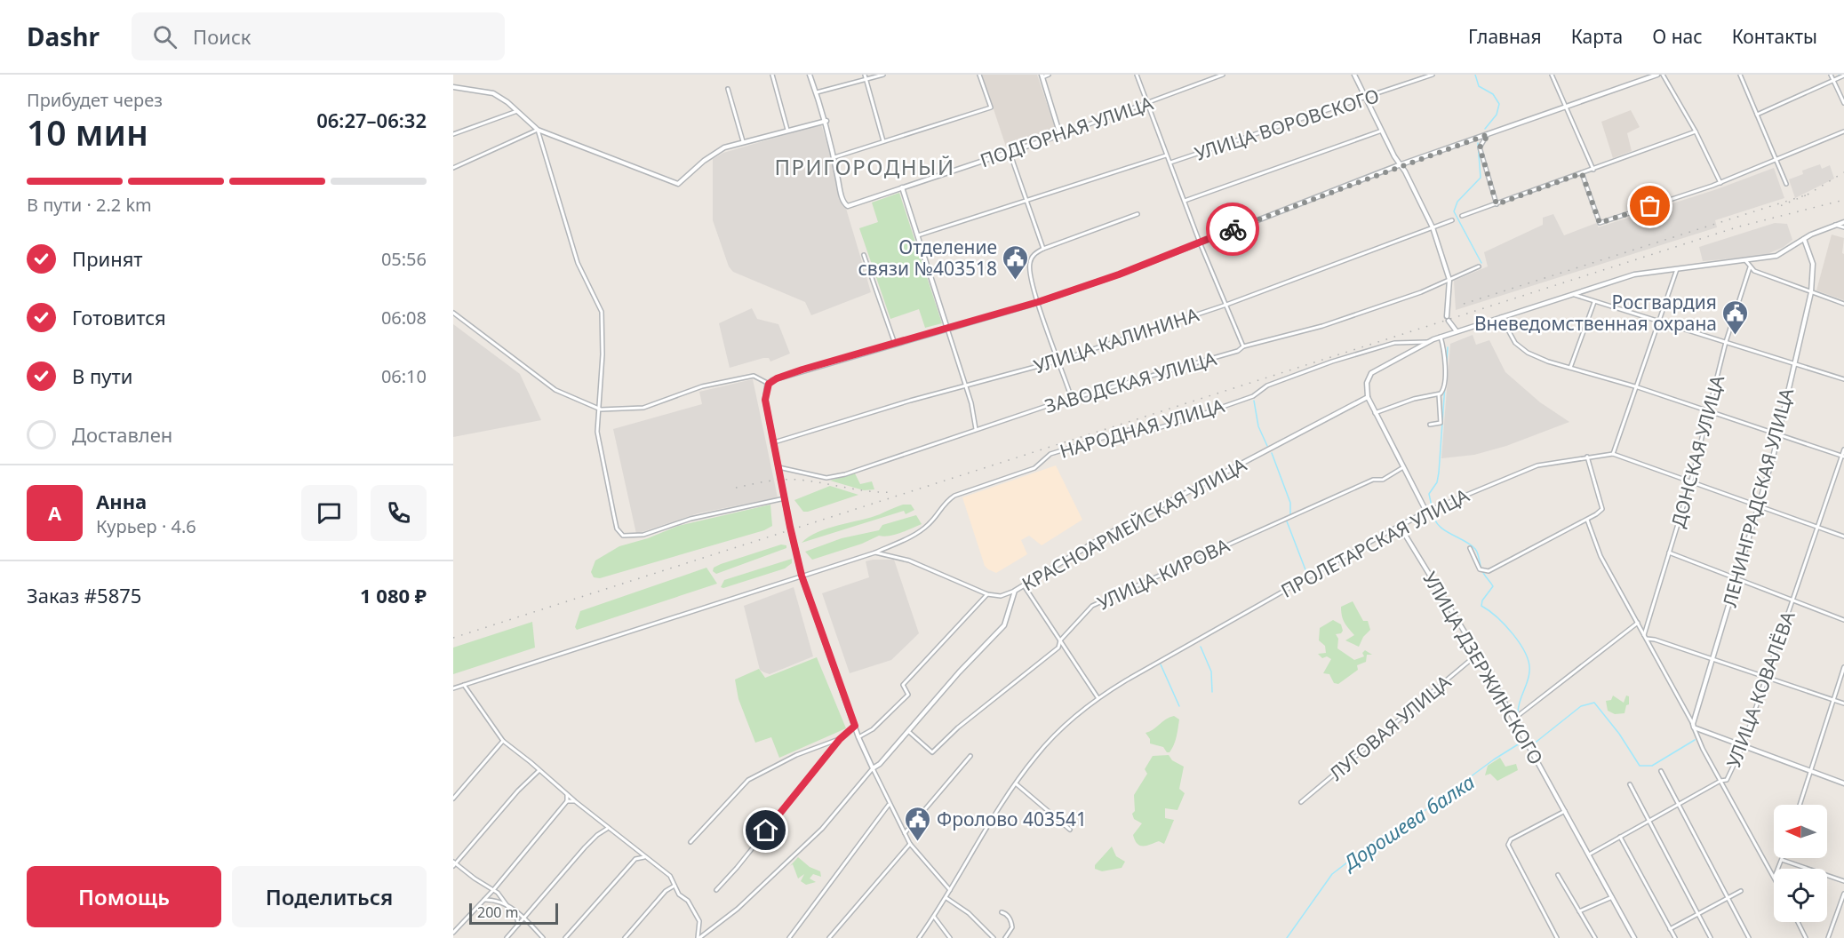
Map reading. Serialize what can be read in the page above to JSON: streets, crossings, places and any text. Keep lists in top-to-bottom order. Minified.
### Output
{"streets":{"street":["УЛИЦА ВОРОВСКОГО","ПОДГОРНАЯ УЛИЦА","УЛИЦА КАЛИНИНА","ЗАВОДСКАЯ УЛИЦА","НАРОДНАЯ УЛИЦА","ДОНСКАЯ УЛИЦА","ЛЕНИНГРАДСКАЯ УЛИЦА","КРАСНОАРМЕЙСКАЯ УЛИЦА","ПРОЛЕТАРСКАЯ УЛИЦА","УЛИЦА КИРОВА","УЛИЦА ДЗЕРЖИНСКОГО","УЛИЦА КОВАЛЁВА","ЛУГОВАЯ УЛИЦА"]},"crossings":[["НАРОДНАЯ УЛИЦА","ЛЕНИНГРАДСКАЯ УЛИЦА"],["НАРОДНАЯ УЛИЦА","КРАСНОАРМЕЙСКАЯ УЛИЦА"],["ДОНСКАЯ УЛИЦА","ПРОЛЕТАРСКАЯ УЛИЦА"],["ЛЕНИНГРАДСКАЯ УЛИЦА","ПРОЛЕТАРСКАЯ УЛИЦА"],["КРАСНОАРМЕЙСКАЯ УЛИЦА","УЛИЦА КИРОВА"],["ПРОЛЕТАРСКАЯ УЛИЦА","УЛИЦА ДЗЕРЖИНСКОГО"],["ПРОЛЕТАРСКАЯ УЛИЦА","УЛИЦА КОВАЛЁВА"],["УЛИЦА ДЗЕРЖИНСКОГО","УЛИЦА КОВАЛЁВА"],["УЛИЦА ДЗЕРЖИНСКОГО","ЛУГОВАЯ УЛИЦА"]],"districts":["ПРИГОРОДНЫЙ"],"water":["Дорошева балка"],"places":{"public building":["Отделение связи №403518","Росгвардия Вневедомственная охрана","Фролово 403541"]},"scale_bar":"200 m","north":"left","page":{"header":"Dashr","search":"Поиск","nav":["Главная","Карта","О нас","Контакты"],"heading":["10 мин","Прибудет через","06:27–06:32"],"panel":["Анна","Курьер · 4.6","Заказ #5875","1 080 ₽"],"bar":"В пути · 2.2 km","list":[["Принят","05:56"],["Готовится","06:08"],["В пути","06:10"],"Доставлен"],"round":"А","buttons":["Помощь","Поделиться"],"scale":"200 m"}}
